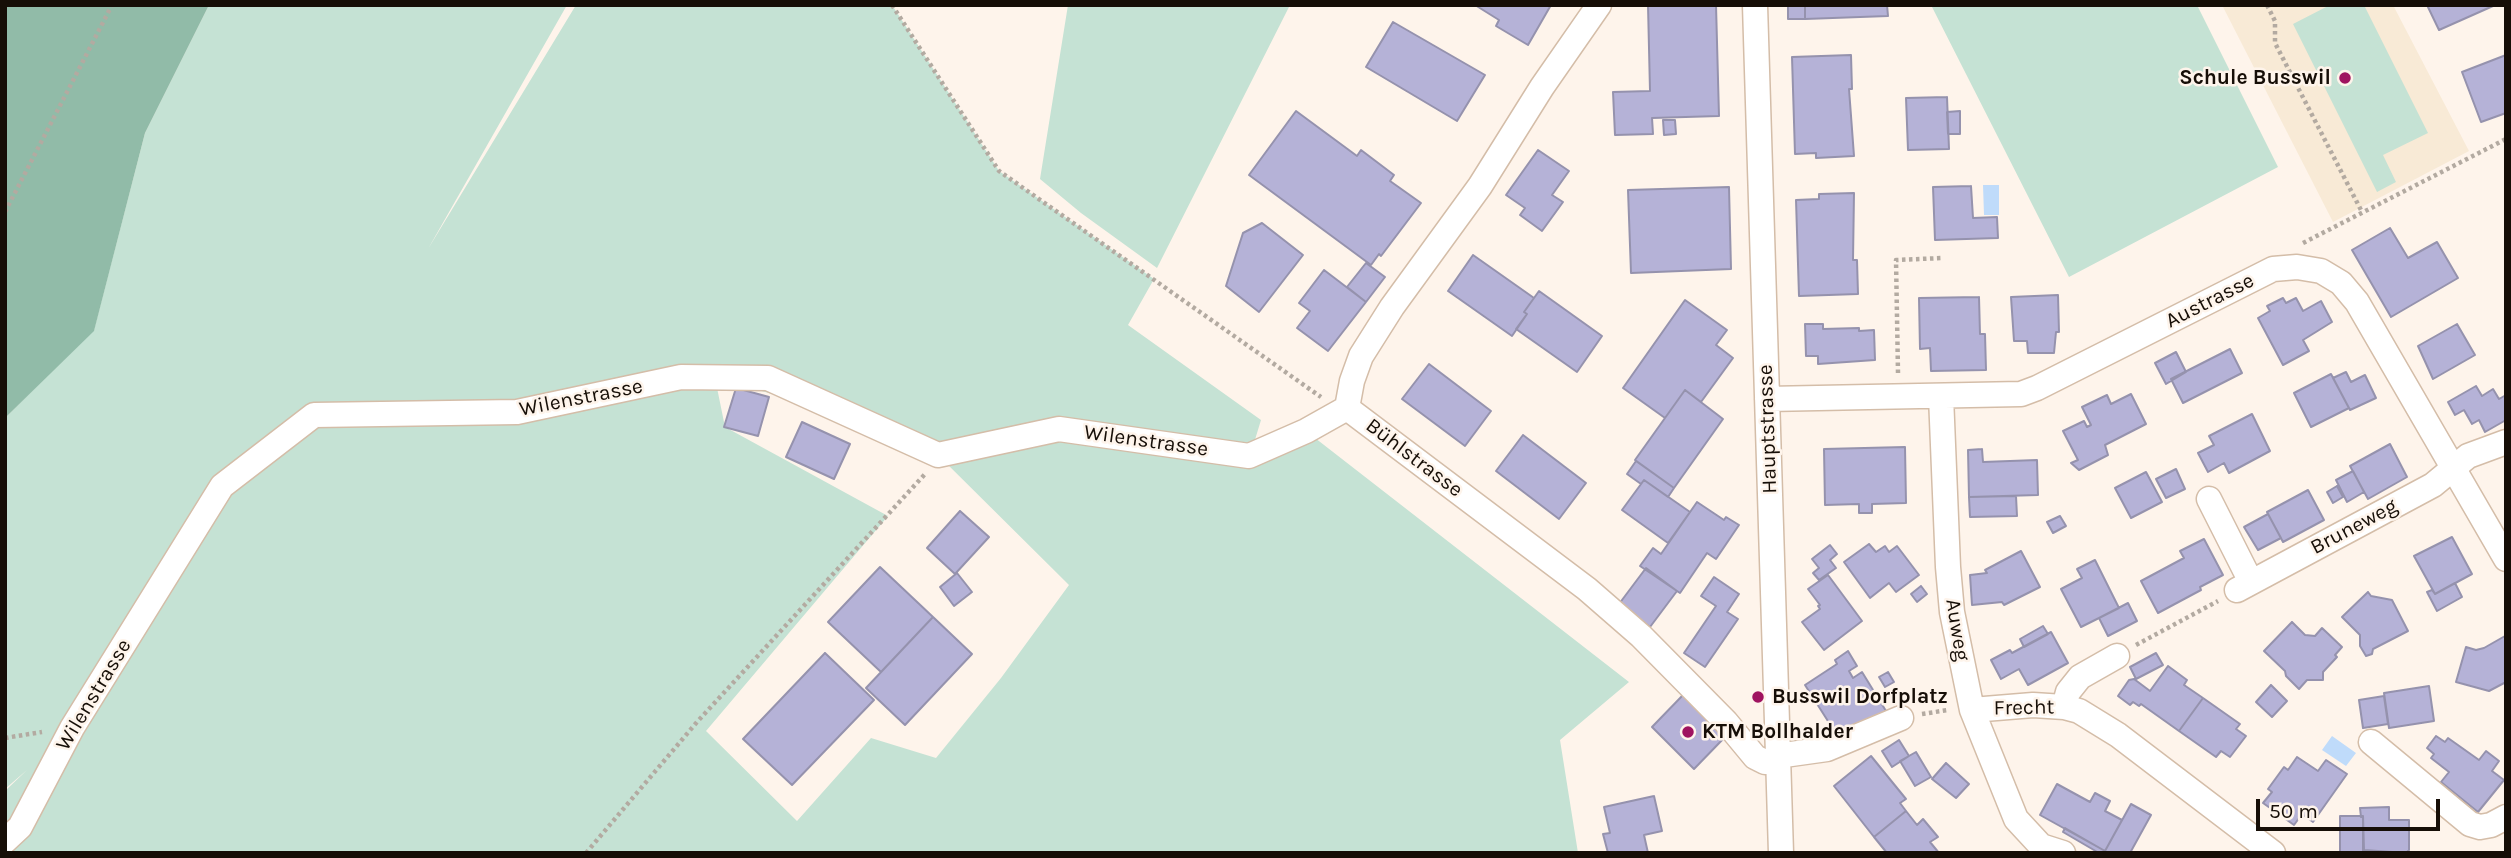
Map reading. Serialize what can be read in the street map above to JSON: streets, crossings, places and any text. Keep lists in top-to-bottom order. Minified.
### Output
{"streets":{"street":["Austrasse","Wilenstrasse","Hauptstrasse","Bühlstrasse","Bruneweg","Auweg","Frecht"]},"crossings":[["Austrasse","Hauptstrasse"],["Austrasse","Bruneweg"],["Austrasse","Auweg"],["Wilenstrasse","Bühlstrasse"],["Hauptstrasse","Bühlstrasse"],["Auweg","Frecht"]],"places":["Schule Busswil","Busswil Dorfplatz","KTM Bollhalder"],"scale_bar":"50 m"}
